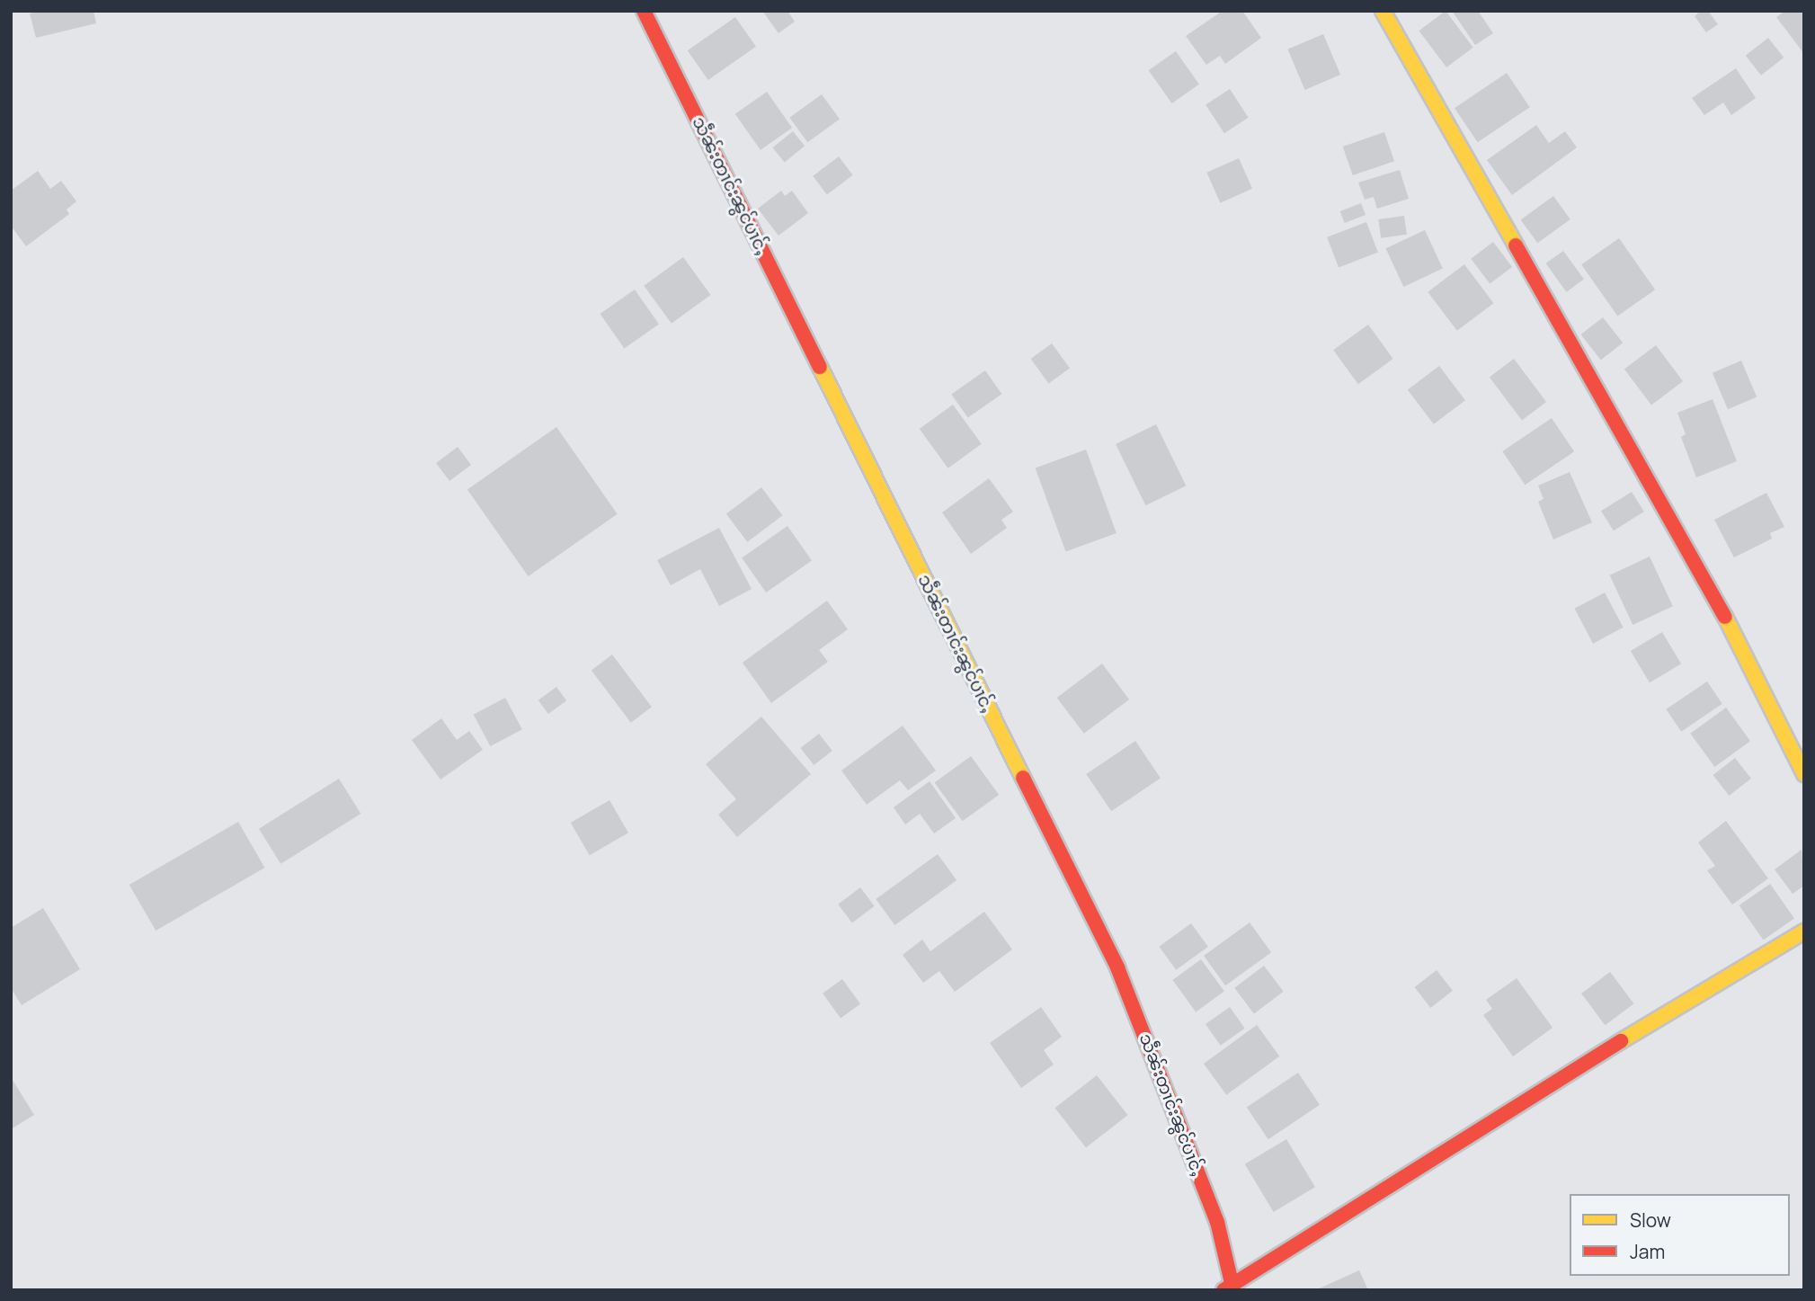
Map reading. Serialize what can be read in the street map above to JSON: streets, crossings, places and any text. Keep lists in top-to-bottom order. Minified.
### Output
{"streets":{"street":["သဵၼ်းတၢင်းၼွင်ပၢင်ႇ"]},"legend":["Slow","Jam"]}
